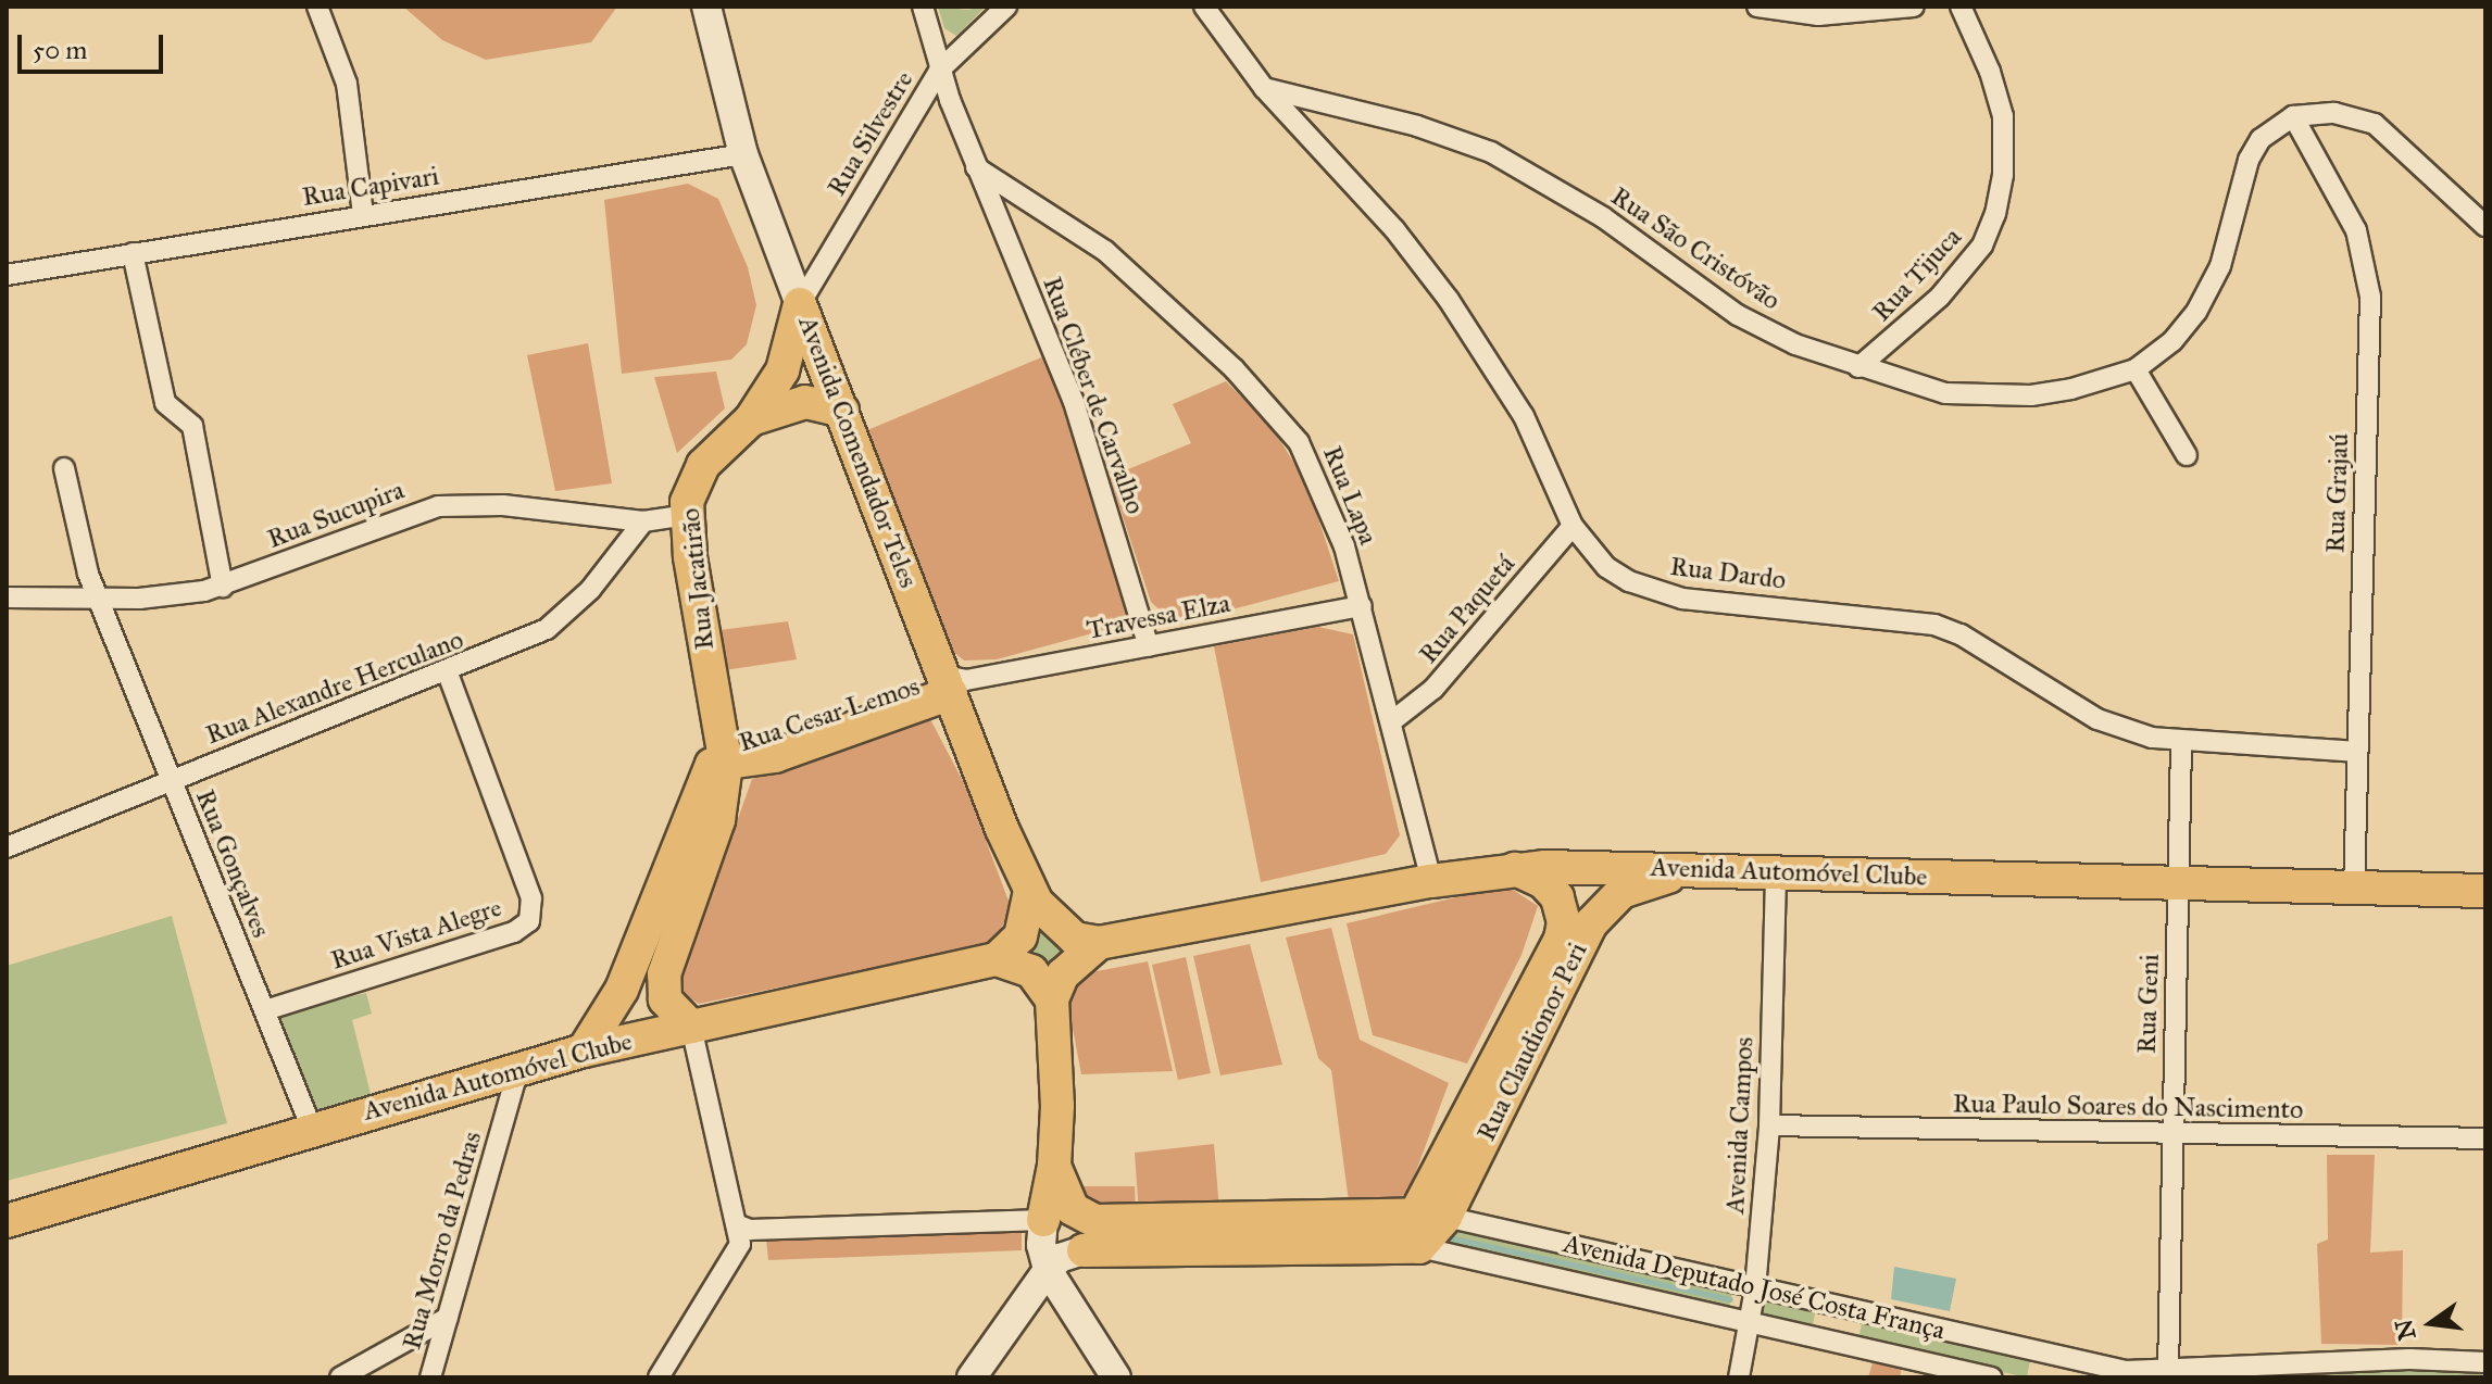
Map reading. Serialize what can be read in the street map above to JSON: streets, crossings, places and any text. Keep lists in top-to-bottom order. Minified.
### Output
{"streets":{"main road":["Avenida Comendador Teles","Rua Jacatirão","Rua Cesar Lemos","Avenida Automóvel Clube","Rua Claudionor Peri","Avenida Deputado José Costa França"],"street":["Rua Silvestre","Rua Capivari","Rua São Cristóvão","Rua Tijuca","Rua Cléber de Carvalho","Rua Grajaú","Rua Lapa","Rua Sucupira","Rua Dardo","Rua Paquetá","Travessa Elza","Rua Alexandre Herculano","Rua Gonçalves","Rua Vista Alegre","Rua Geni","Rua Paulo Soares do Nascimento","Avenida Campos","Rua Morro da Pedras"]},"crossings":[["Rua Silvestre","Rua Cléber de Carvalho"],["Rua Silvestre","Avenida Comendador Teles"],["Rua Silvestre","Rua Jacatirão"],["Rua Capivari","Avenida Comendador Teles"],["Rua São Cristóvão","Rua Tijuca"],["Rua São Cristóvão","Rua Grajaú"],["Rua São Cristóvão","Rua Dardo"],["Rua Cléber de Carvalho","Rua Lapa"],["Rua Cléber de Carvalho","Travessa Elza"],["Avenida Comendador Teles","Rua Jacatirão"],["Avenida Comendador Teles","Travessa Elza"],["Avenida Comendador Teles","Rua Cesar Lemos"],["Avenida Comendador Teles","Avenida Automóvel Clube"],["Rua Grajaú","Rua Dardo"],["Rua Grajaú","Avenida Automóvel Clube"],["Rua Lapa","Rua Paquetá"],["Rua Lapa","Travessa Elza"],["Rua Lapa","Avenida Automóvel Clube"],["Rua Sucupira","Rua Jacatirão"],["Rua Sucupira","Rua Alexandre Herculano"],["Rua Sucupira","Rua Gonçalves"],["Rua Dardo","Rua Paquetá"],["Rua Dardo","Rua Geni"],["Rua Jacatirão","Rua Cesar Lemos"],["Rua Jacatirão","Avenida Automóvel Clube"],["Travessa Elza","Rua Cesar Lemos"],["Rua Alexandre Herculano","Rua Gonçalves"],["Rua Alexandre Herculano","Rua Vista Alegre"],["Rua Gonçalves","Avenida Automóvel Clube"],["Rua Gonçalves","Rua Vista Alegre"],["Avenida Automóvel Clube","Rua Geni"],["Avenida Automóvel Clube","Rua Claudionor Peri"],["Avenida Automóvel Clube","Avenida Campos"],["Avenida Automóvel Clube","Rua Morro da Pedras"],["Rua Geni","Rua Paulo Soares do Nascimento"],["Rua Geni","Avenida Deputado José Costa França"],["Rua Claudionor Peri","Avenida Deputado José Costa França"],["Rua Paulo Soares do Nascimento","Avenida Campos"],["Avenida Campos","Avenida Deputado José Costa França"]],"scale_bar":"50 m","north":"left"}
